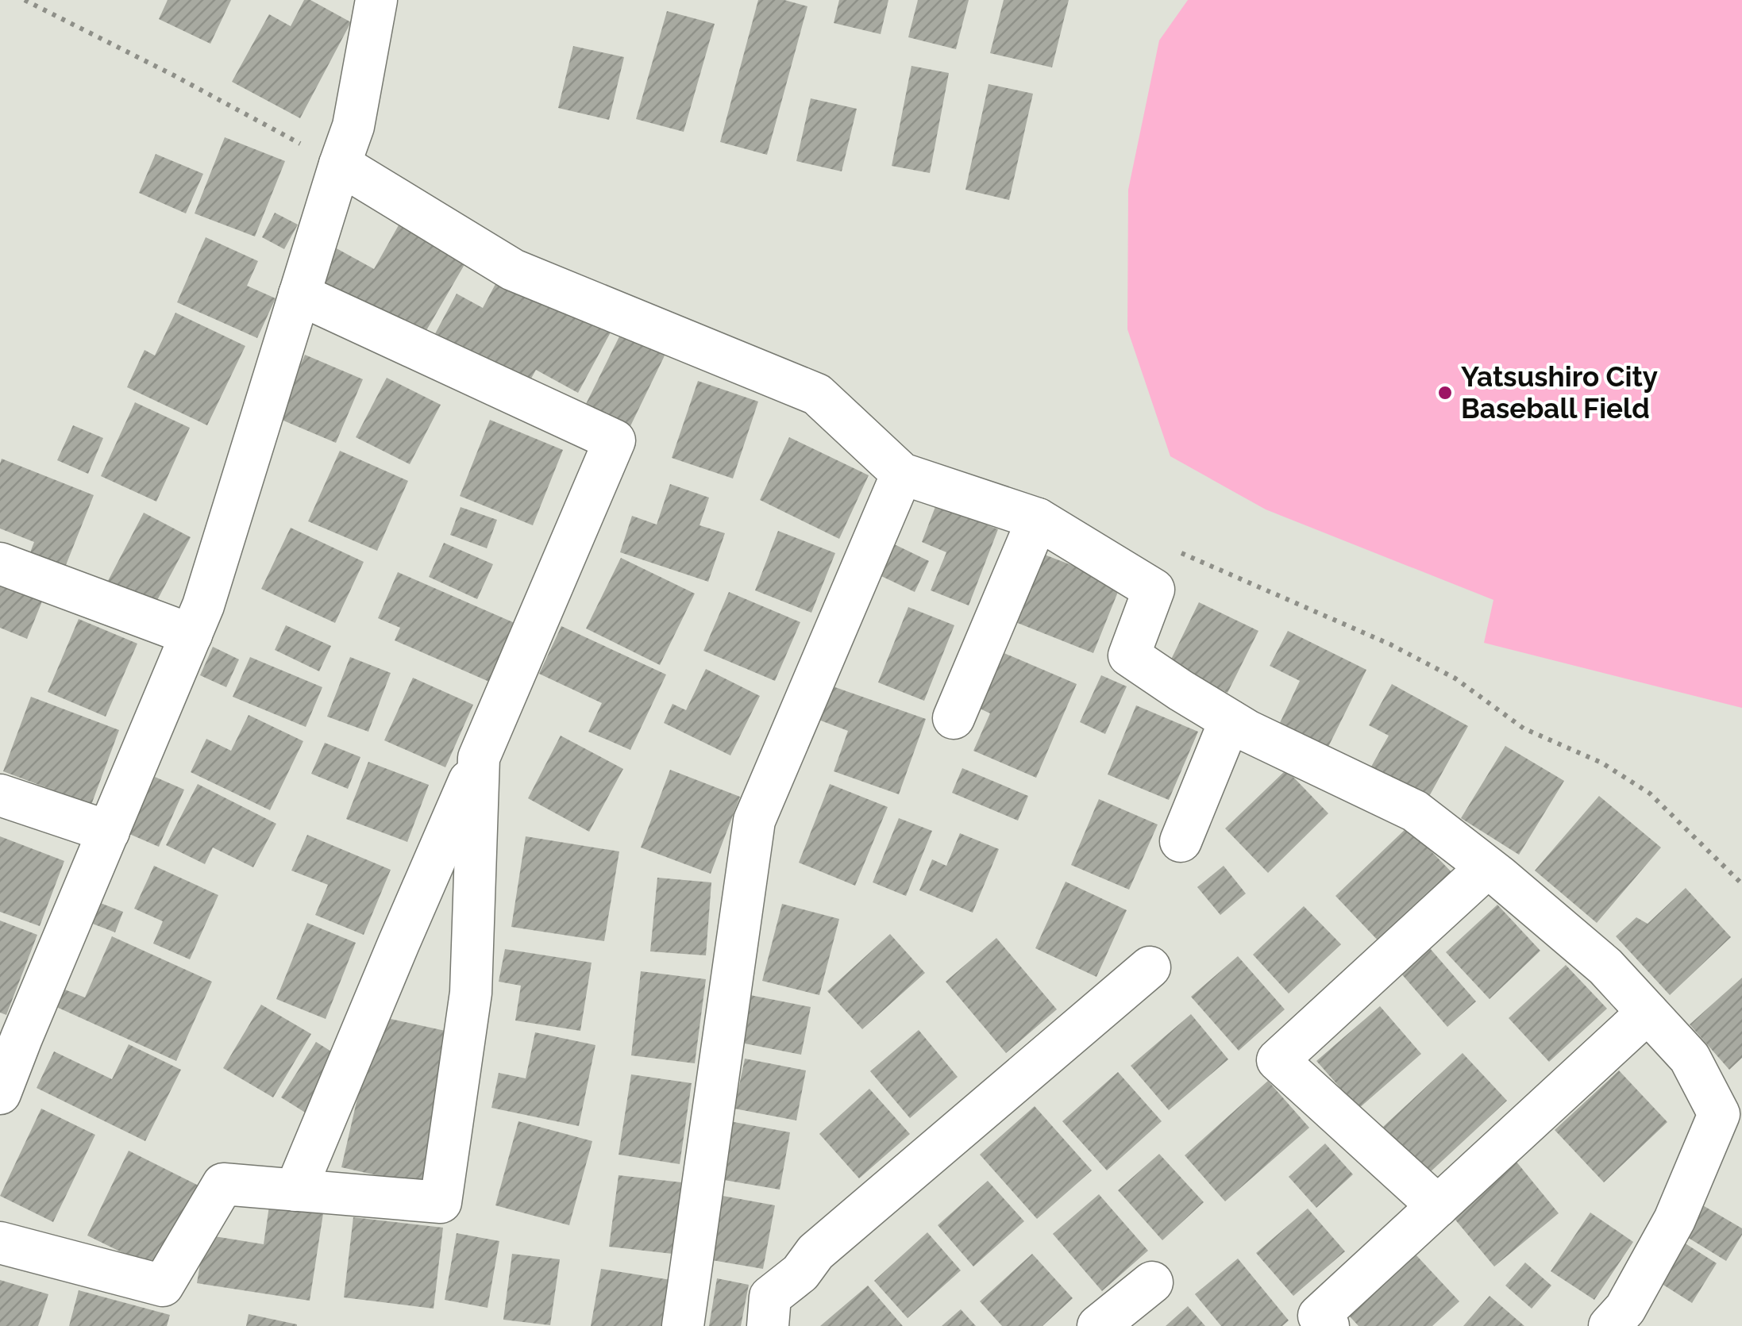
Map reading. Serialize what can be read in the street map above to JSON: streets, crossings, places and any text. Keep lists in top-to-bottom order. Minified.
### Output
{"places":["Yatsushiro City Baseball Field"]}
